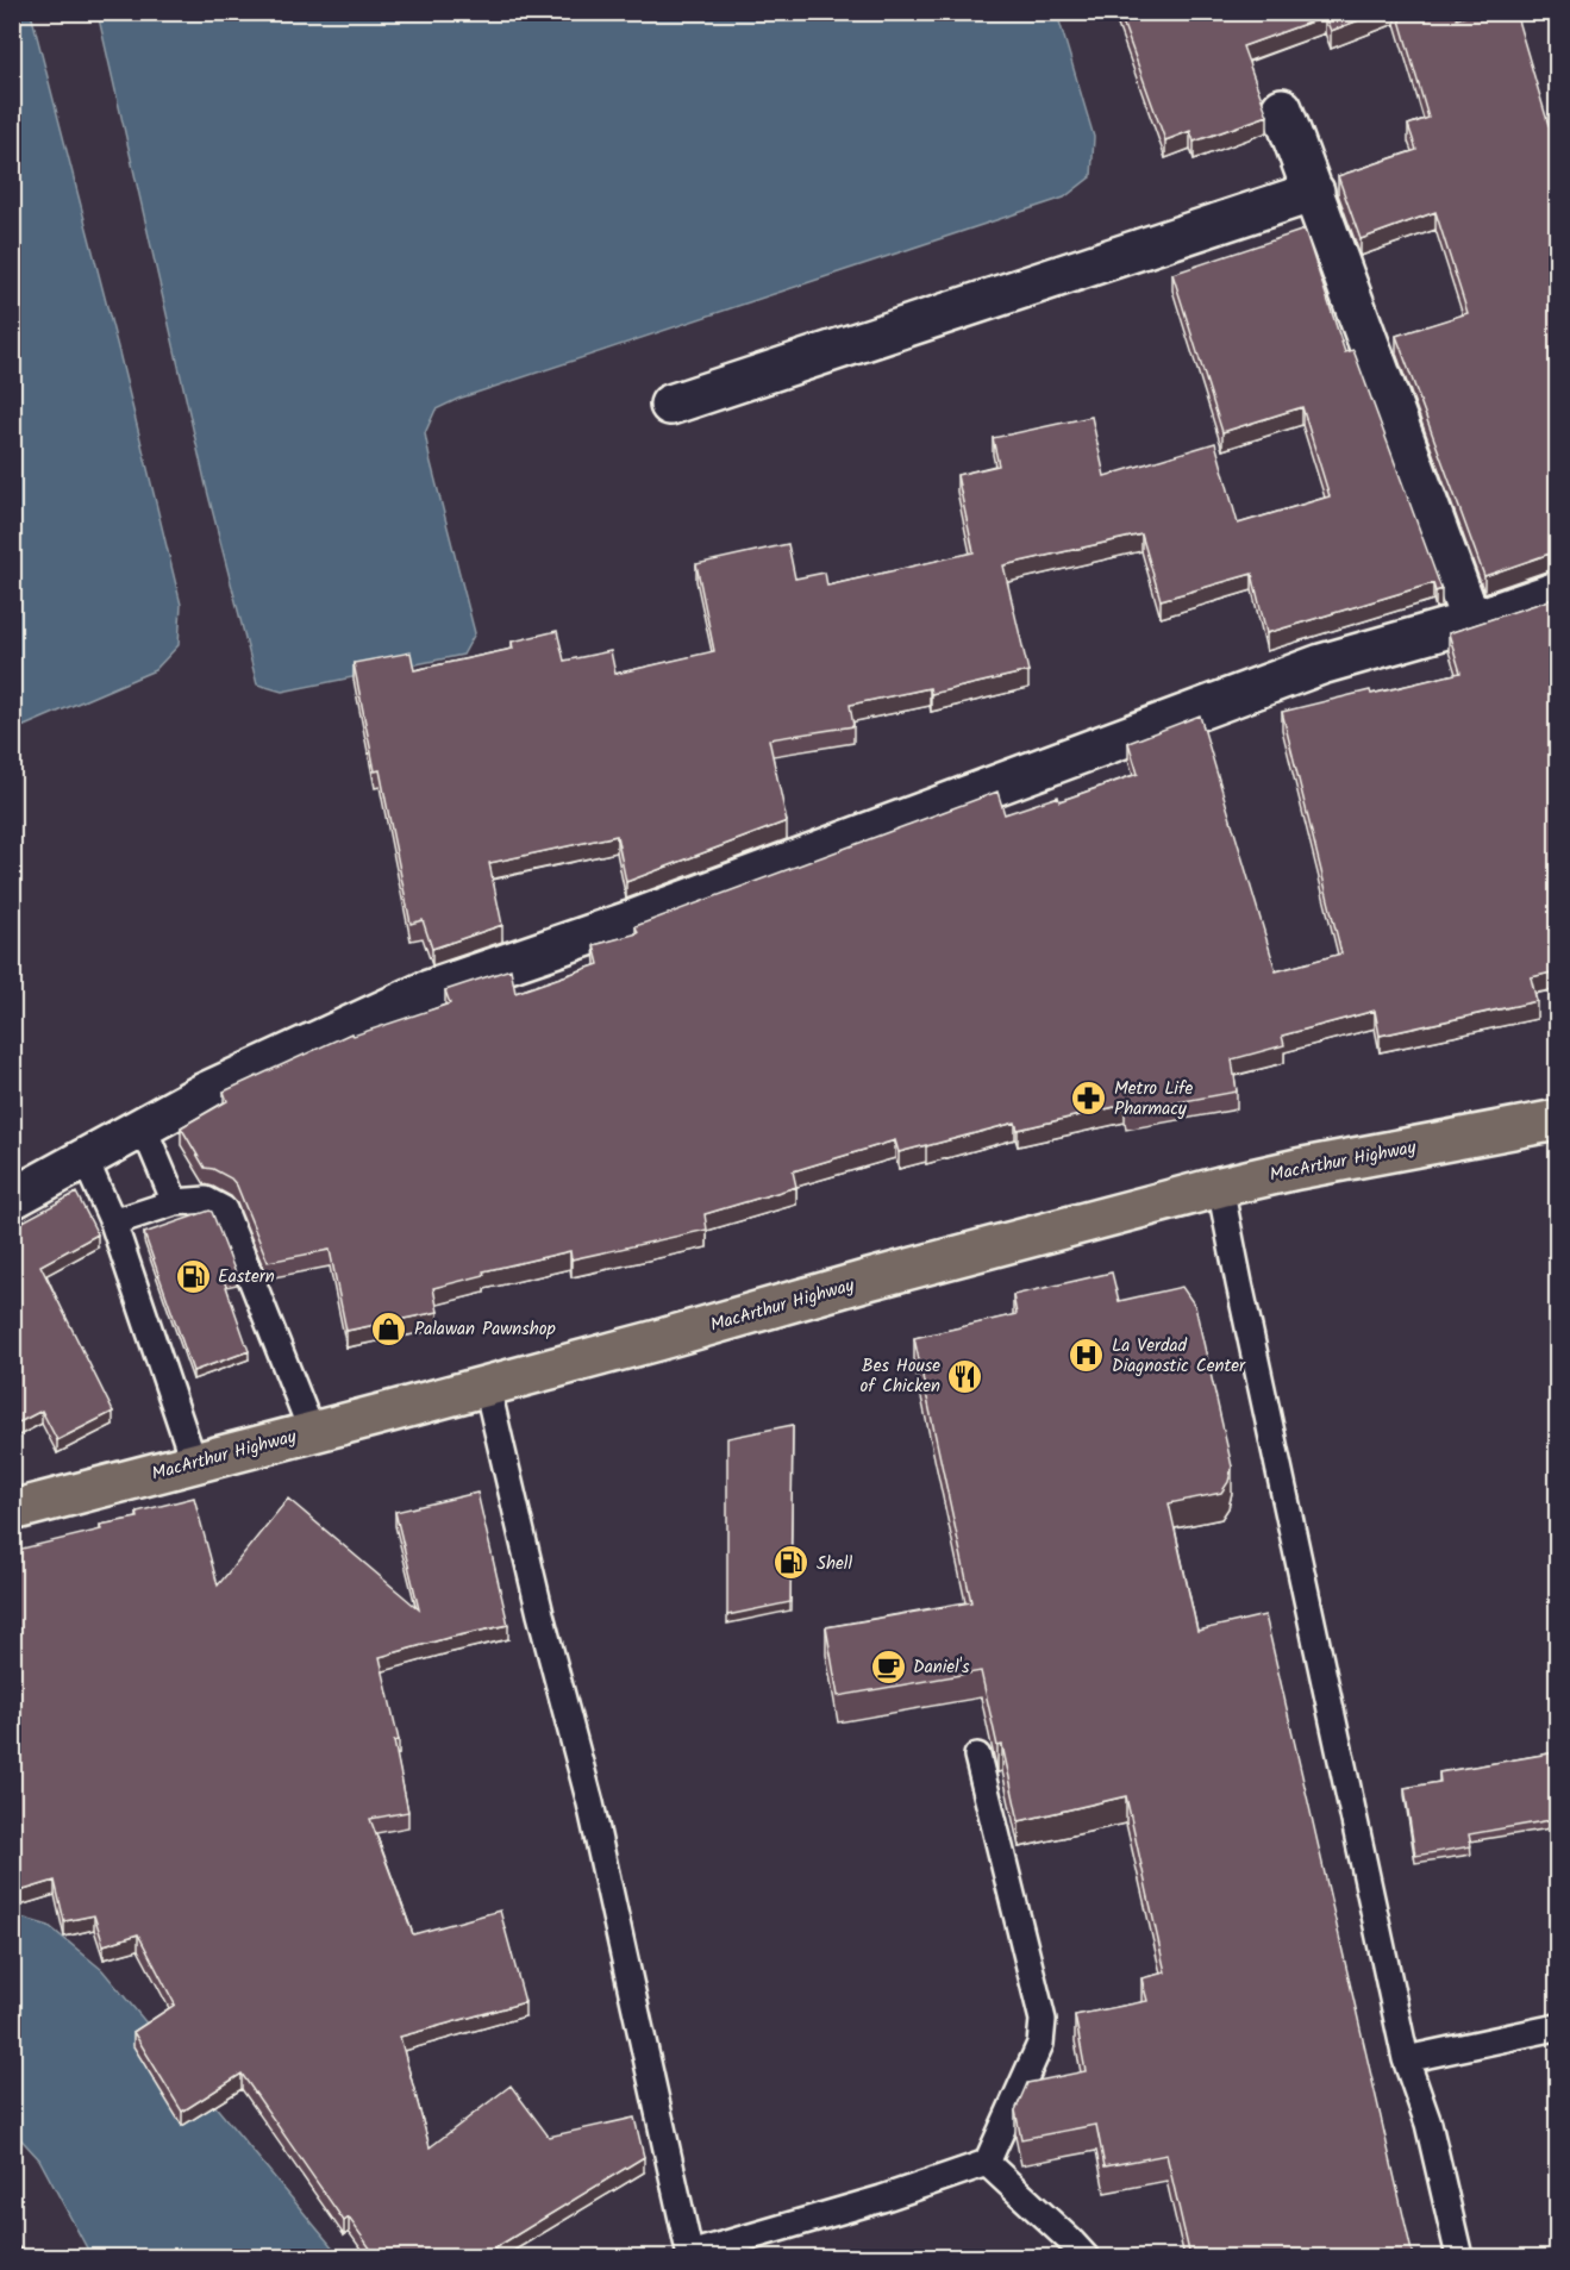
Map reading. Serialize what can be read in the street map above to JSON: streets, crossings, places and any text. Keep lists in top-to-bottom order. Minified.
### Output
{"streets":{"highway":["MacArthur Highway"]},"places":{"pharmacy":["Metro Life Pharmacy"],"fuel station":["Eastern","Shell"],"shop":["Palawan Pawnshop"],"hospital":["La Verdad Diagnostic Center"],"restaurant":["Bes House of Chicken"],"cafe":["Daniel's"]}}
